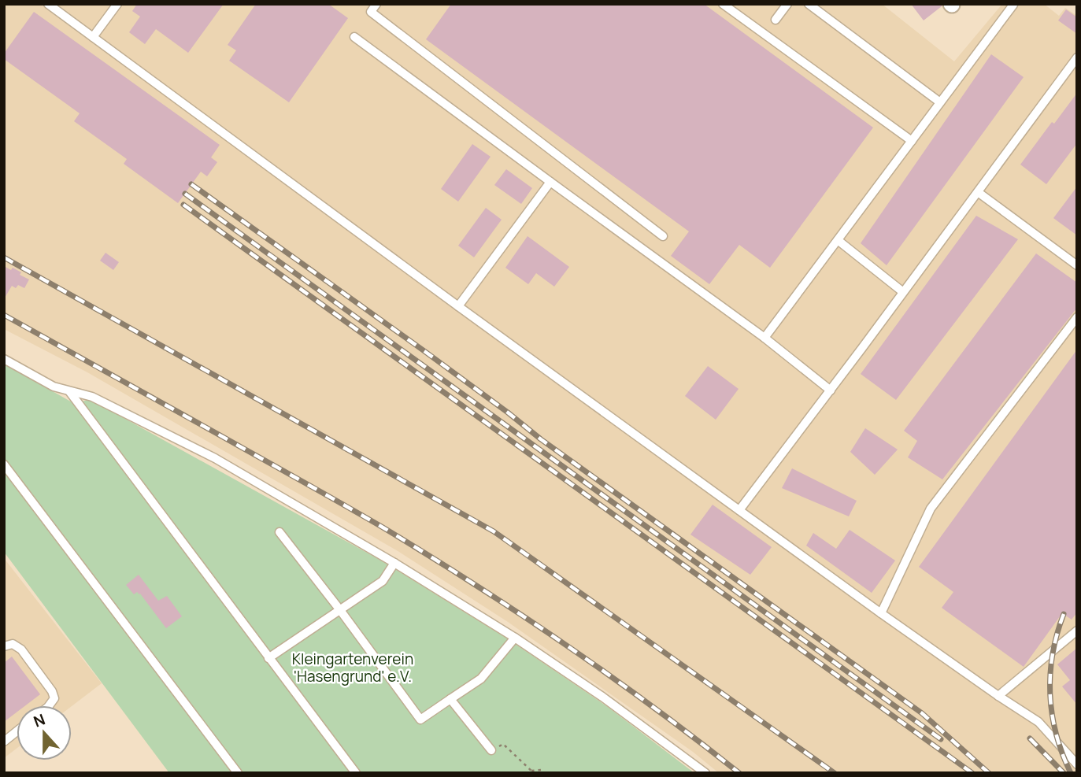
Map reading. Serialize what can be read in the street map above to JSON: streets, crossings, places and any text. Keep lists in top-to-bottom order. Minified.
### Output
{"parks":["Kleingartenverein 'Hasengrund' e.V."],"north":"top"}
